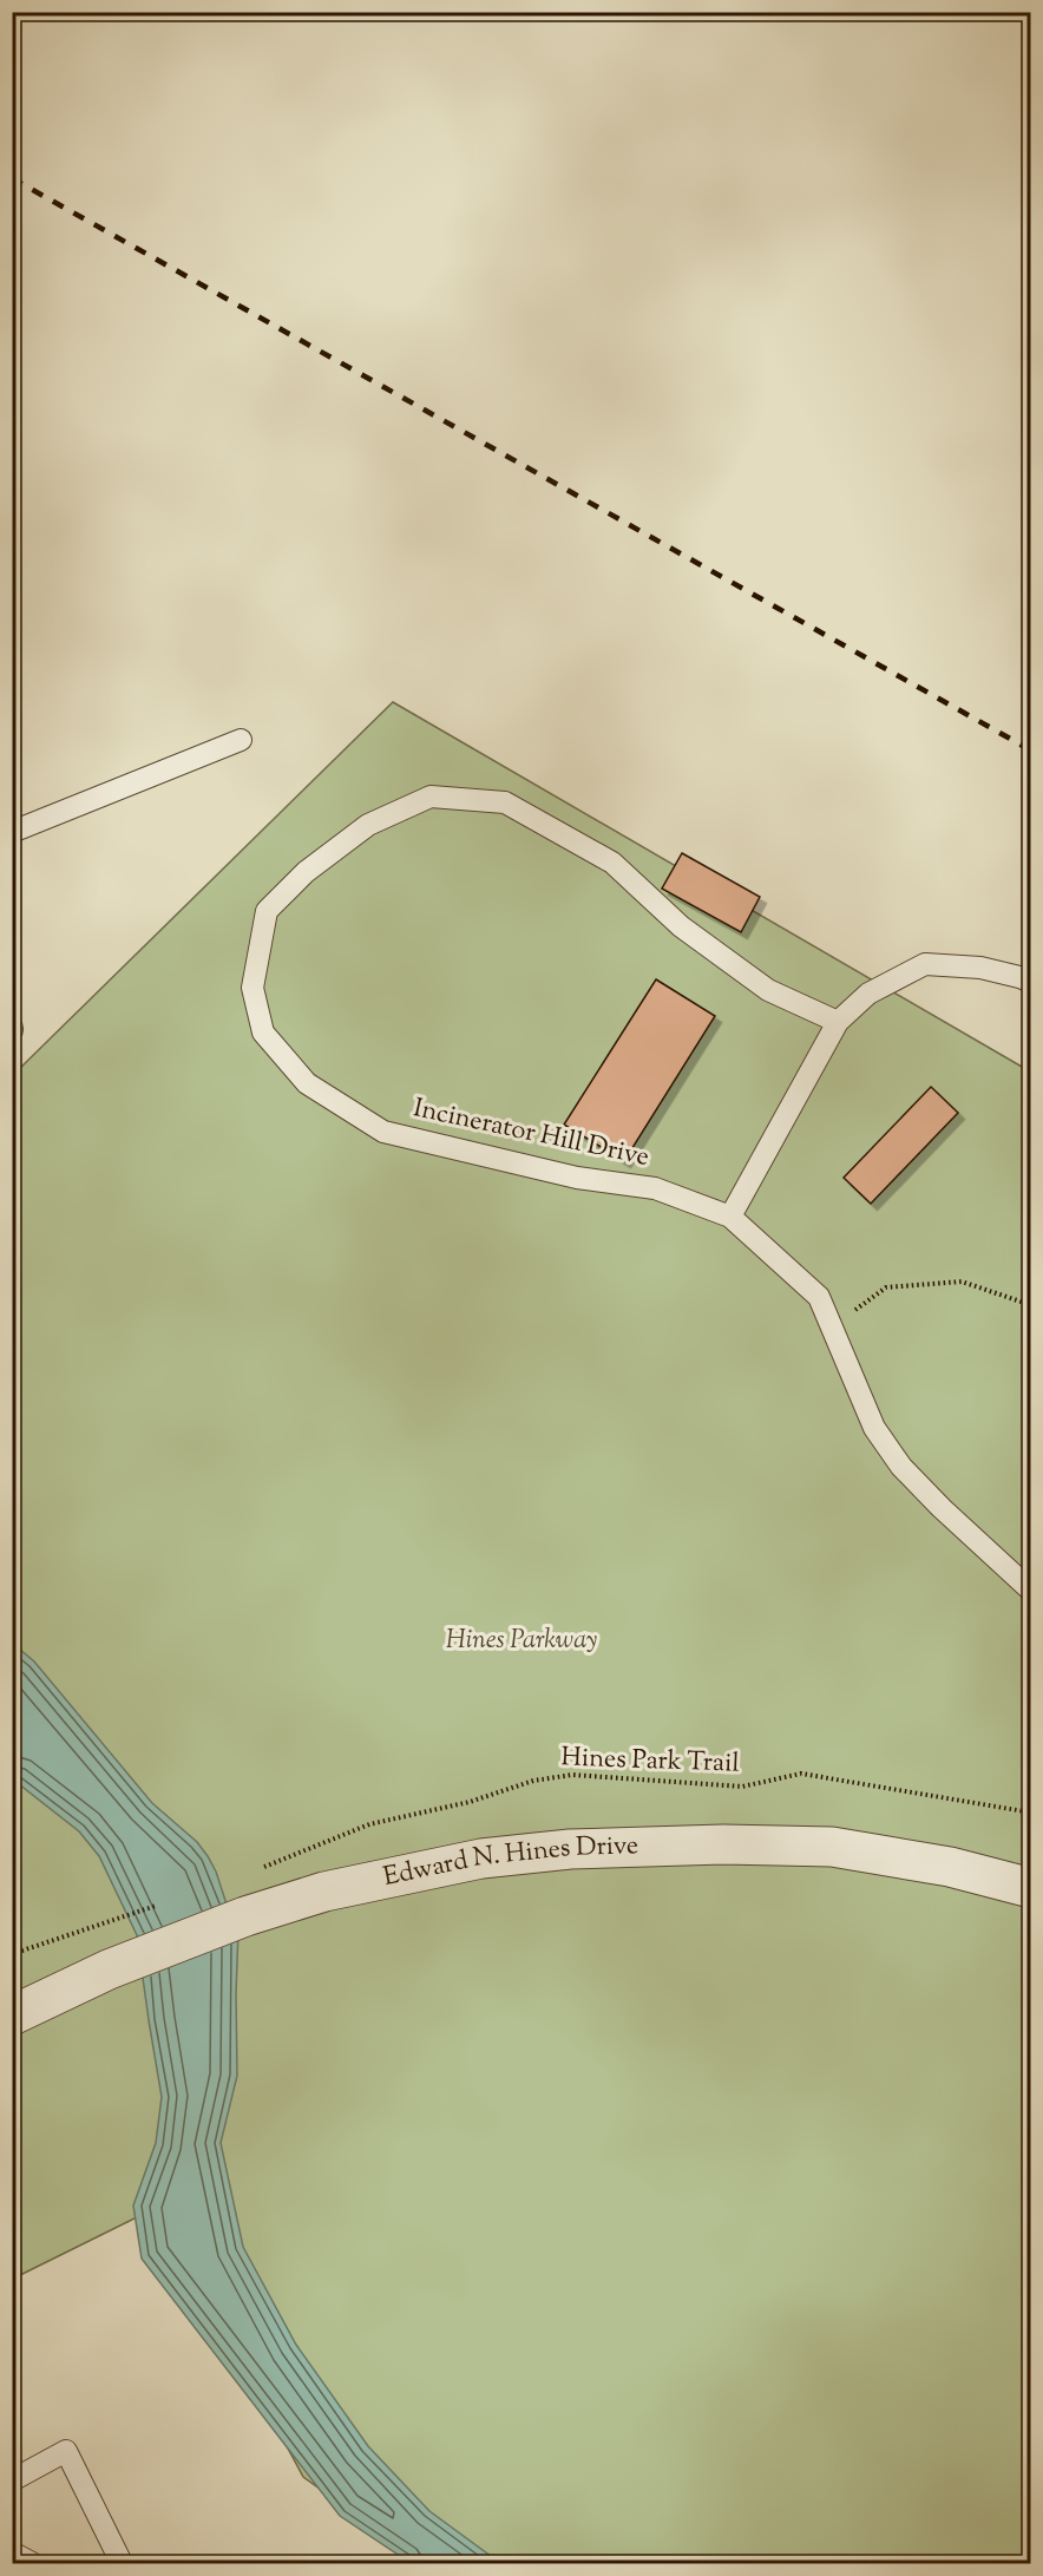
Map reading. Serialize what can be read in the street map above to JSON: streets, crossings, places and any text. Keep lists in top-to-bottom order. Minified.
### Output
{"streets":{"street":["Edward N. Hines Drive"],"lane":["Incinerator Hill Drive"],"path":["Hines Park Trail"]},"parks":["Hines Parkway"]}
